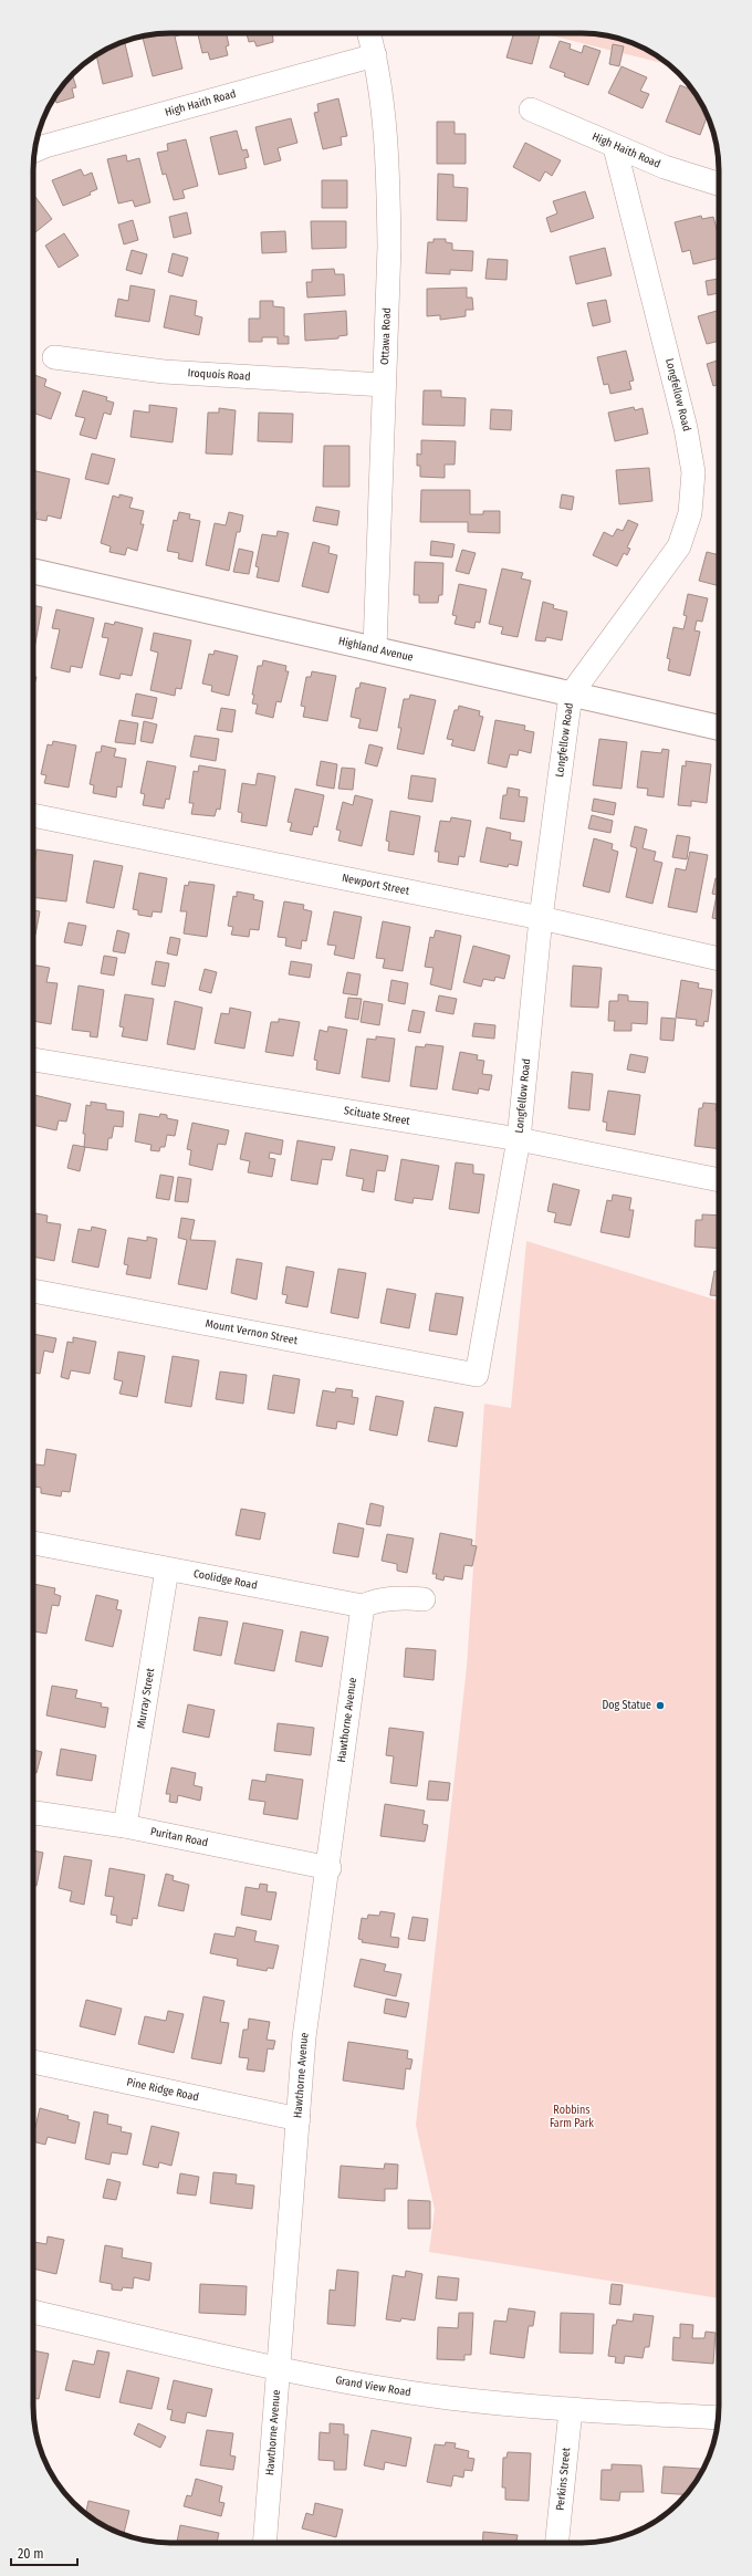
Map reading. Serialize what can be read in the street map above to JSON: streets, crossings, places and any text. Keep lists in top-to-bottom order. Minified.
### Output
{"streets":{"street":["High Haith Road","Ottawa Road","Iroquois Road","Longfellow Road","Highland Avenue","Newport Street","Scituate Street","Mount Vernon Street","Coolidge Road","Murray Street","Hawthorne Avenue","Puritan Road","Pine Ridge Road","Grand View Road","Perkins Street"]},"crossings":[["High Haith Road","Ottawa Road"],["High Haith Road","Longfellow Road"],["Ottawa Road","Iroquois Road"],["Ottawa Road","Highland Avenue"],["Longfellow Road","Highland Avenue"],["Longfellow Road","Newport Street"],["Longfellow Road","Scituate Street"],["Longfellow Road","Mount Vernon Street"],["Coolidge Road","Murray Street"],["Coolidge Road","Hawthorne Avenue"],["Murray Street","Puritan Road"],["Hawthorne Avenue","Puritan Road"],["Hawthorne Avenue","Pine Ridge Road"],["Hawthorne Avenue","Grand View Road"],["Grand View Road","Perkins Street"]],"parks":["Robbins Farm Park"],"places":["Dog Statue"],"scale_bar":"20 m"}
